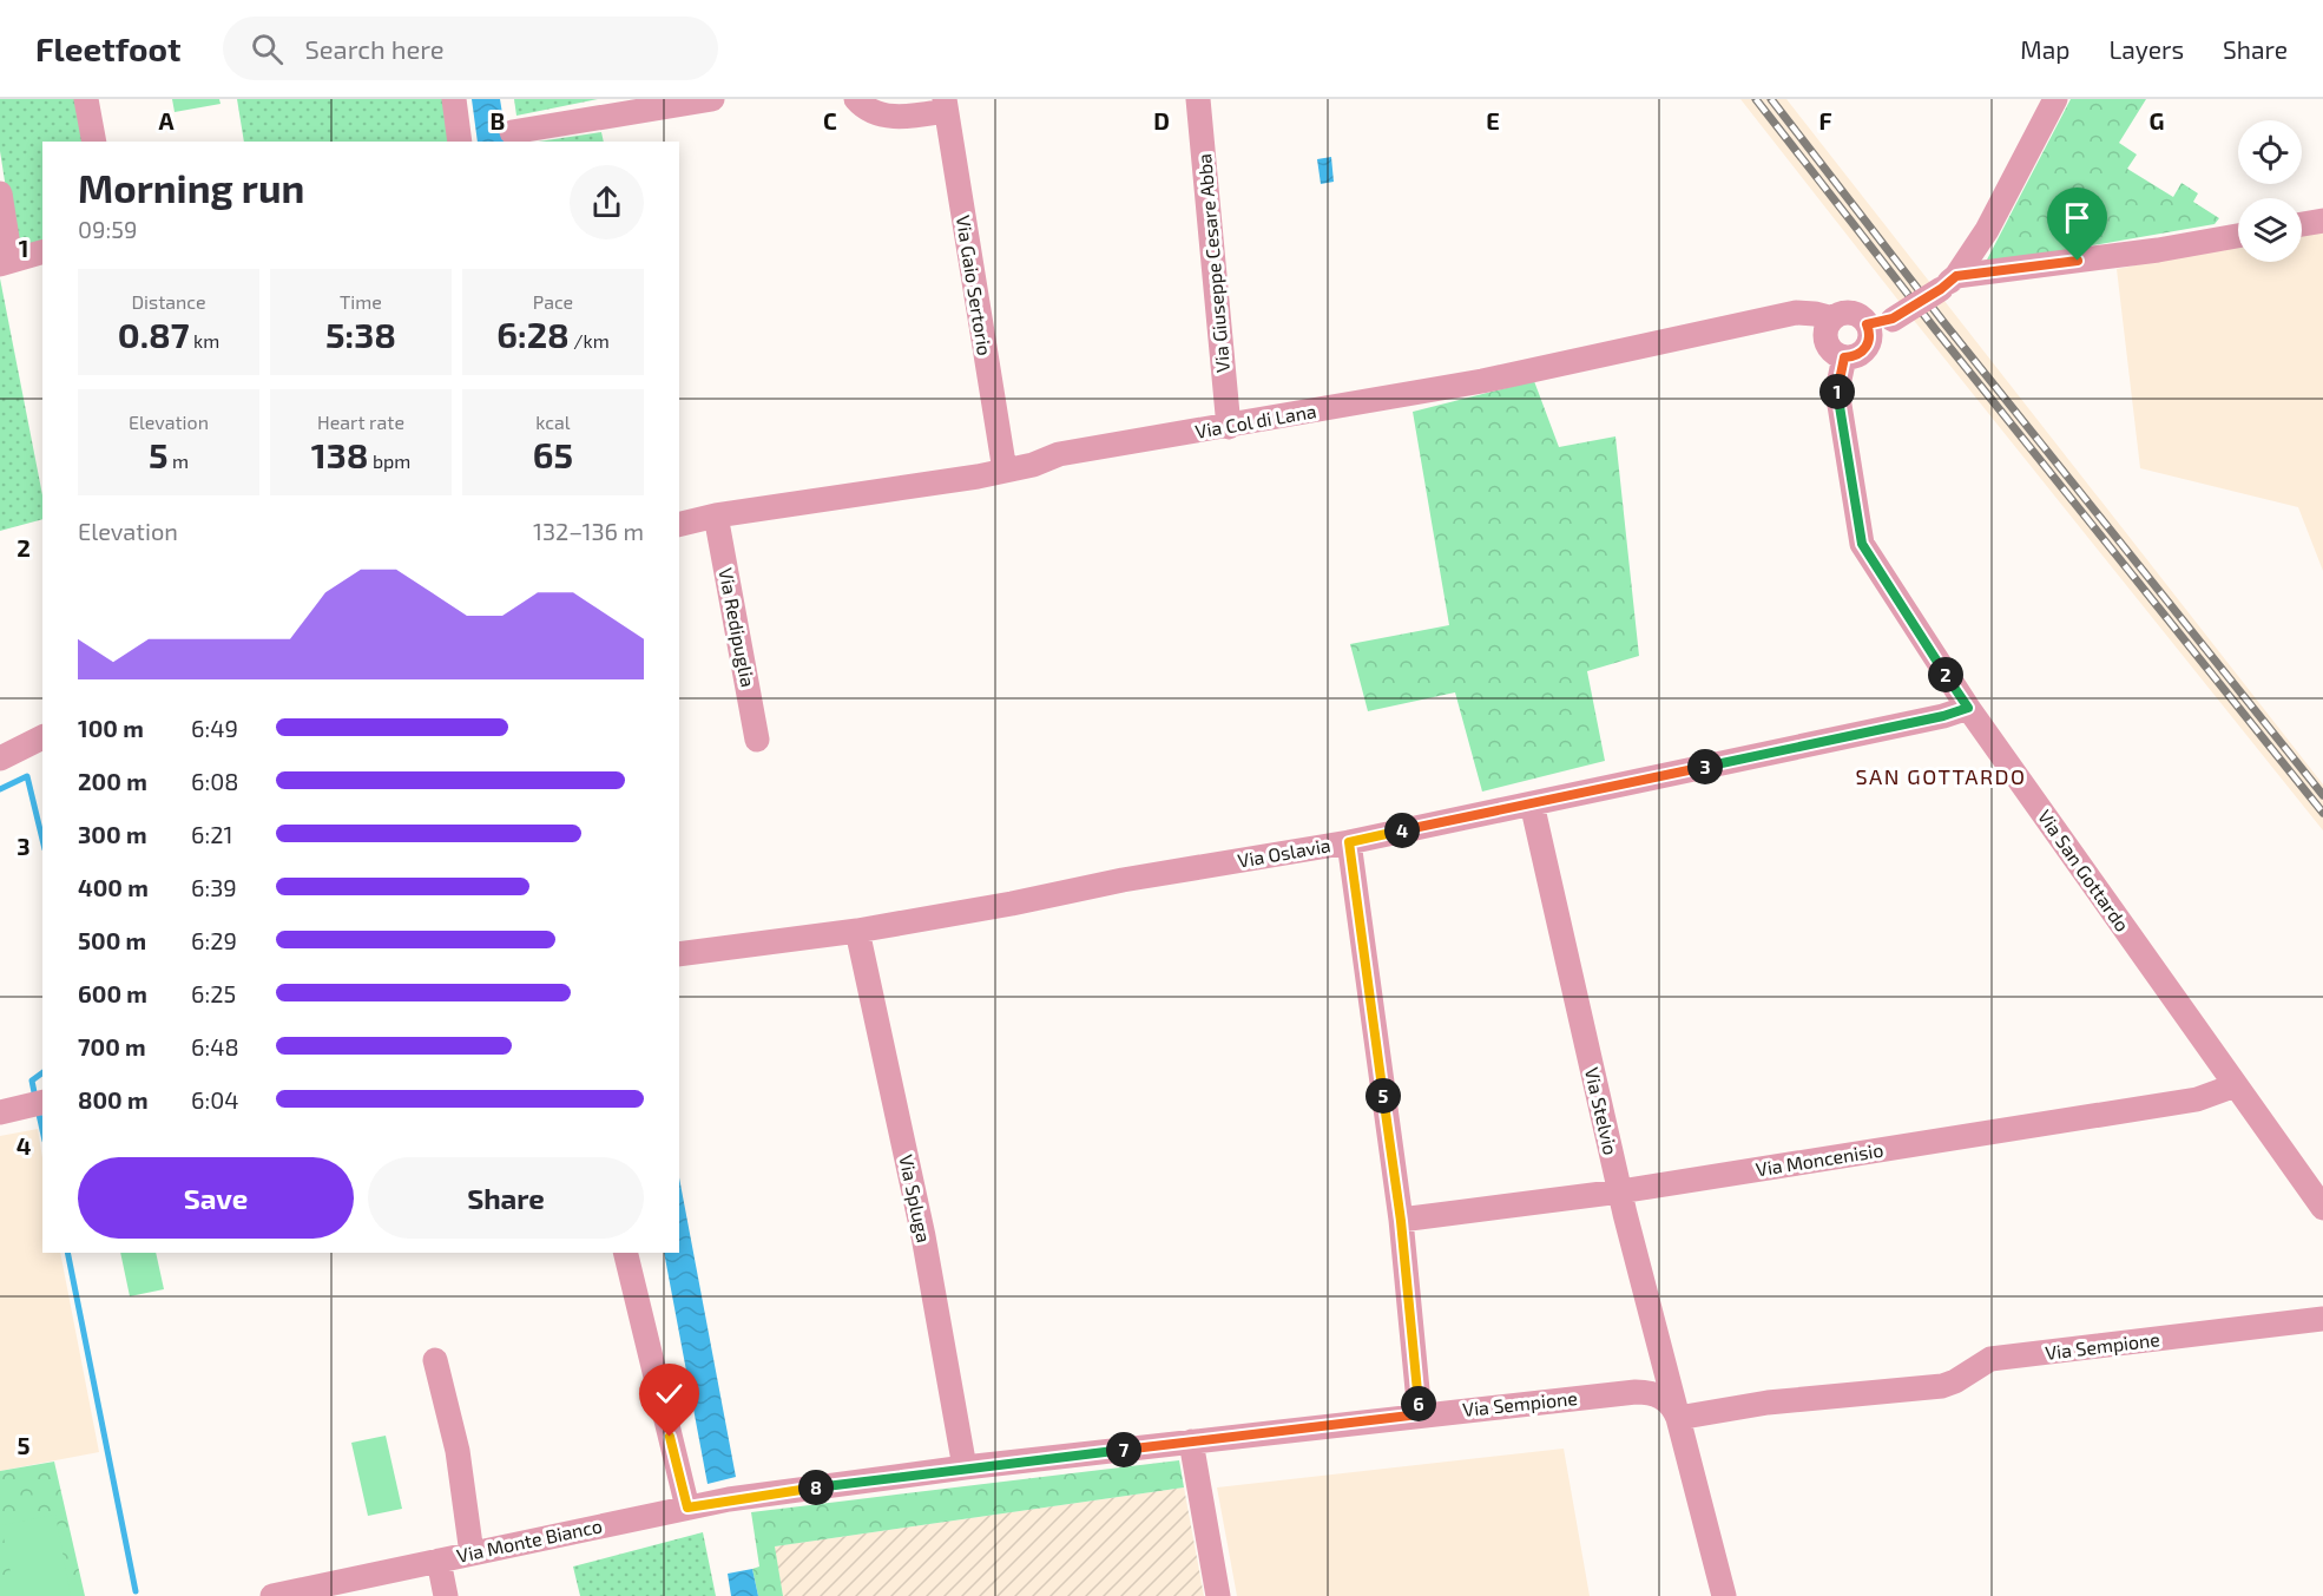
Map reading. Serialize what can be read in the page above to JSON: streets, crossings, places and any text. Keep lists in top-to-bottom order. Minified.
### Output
{"streets":{"street":["Via Giuseppe Cesare Abba","Via Gaio Sertorio","Via Col di Lana","Via Redipuglia","Via Oslavia","Via San Gottardo","Via Stelvio","Via Moncenisio","Via Spluga","Via Sempione","Via Monte Bianco"]},"crossings":[["Via Giuseppe Cesare Abba","Via Col di Lana"],["Via Gaio Sertorio","Via Col di Lana"],["Via Col di Lana","Via Redipuglia"],["Via Col di Lana","Via San Gottardo"],["Via Oslavia","Via San Gottardo"],["Via Oslavia","Via Stelvio"],["Via Oslavia","Via Spluga"],["Via San Gottardo","Via Moncenisio"],["Via Stelvio","Via Moncenisio"],["Via Stelvio","Via Sempione"],["Via Spluga","Via Sempione"],["Via Sempione","Via Monte Bianco"]],"districts":["SAN GOTTARDO"],"page":{"header":"Fleetfoot","search":"Search here","nav":["Map","Layers","Share"],"heading":["Morning run","09:59"],"stats":[["Distance","0.87 km"],["Time","5:38"],["Pace","6:28 /km"],["Elevation","5 m"],["Heart rate","138 bpm"],["kcal","65"]],"pins":["1","2","3","4","5","6","7","8"],"chart":["Elevation","132–136 m"],"list":[{"name":"100 m","note":"6:49"},{"name":"200 m","note":"6:08"},{"name":"300 m","note":"6:21"},{"name":"400 m","note":"6:39"},{"name":"500 m","note":"6:29"},{"name":"600 m","note":"6:25"},{"name":"700 m","note":"6:48"},{"name":"800 m","note":"6:04"}],"buttons":["Save","Share"]},"grid":{"columns":["A","B","C","D","E","F","G"],"rows":["1","2","3","4","5"]}}
